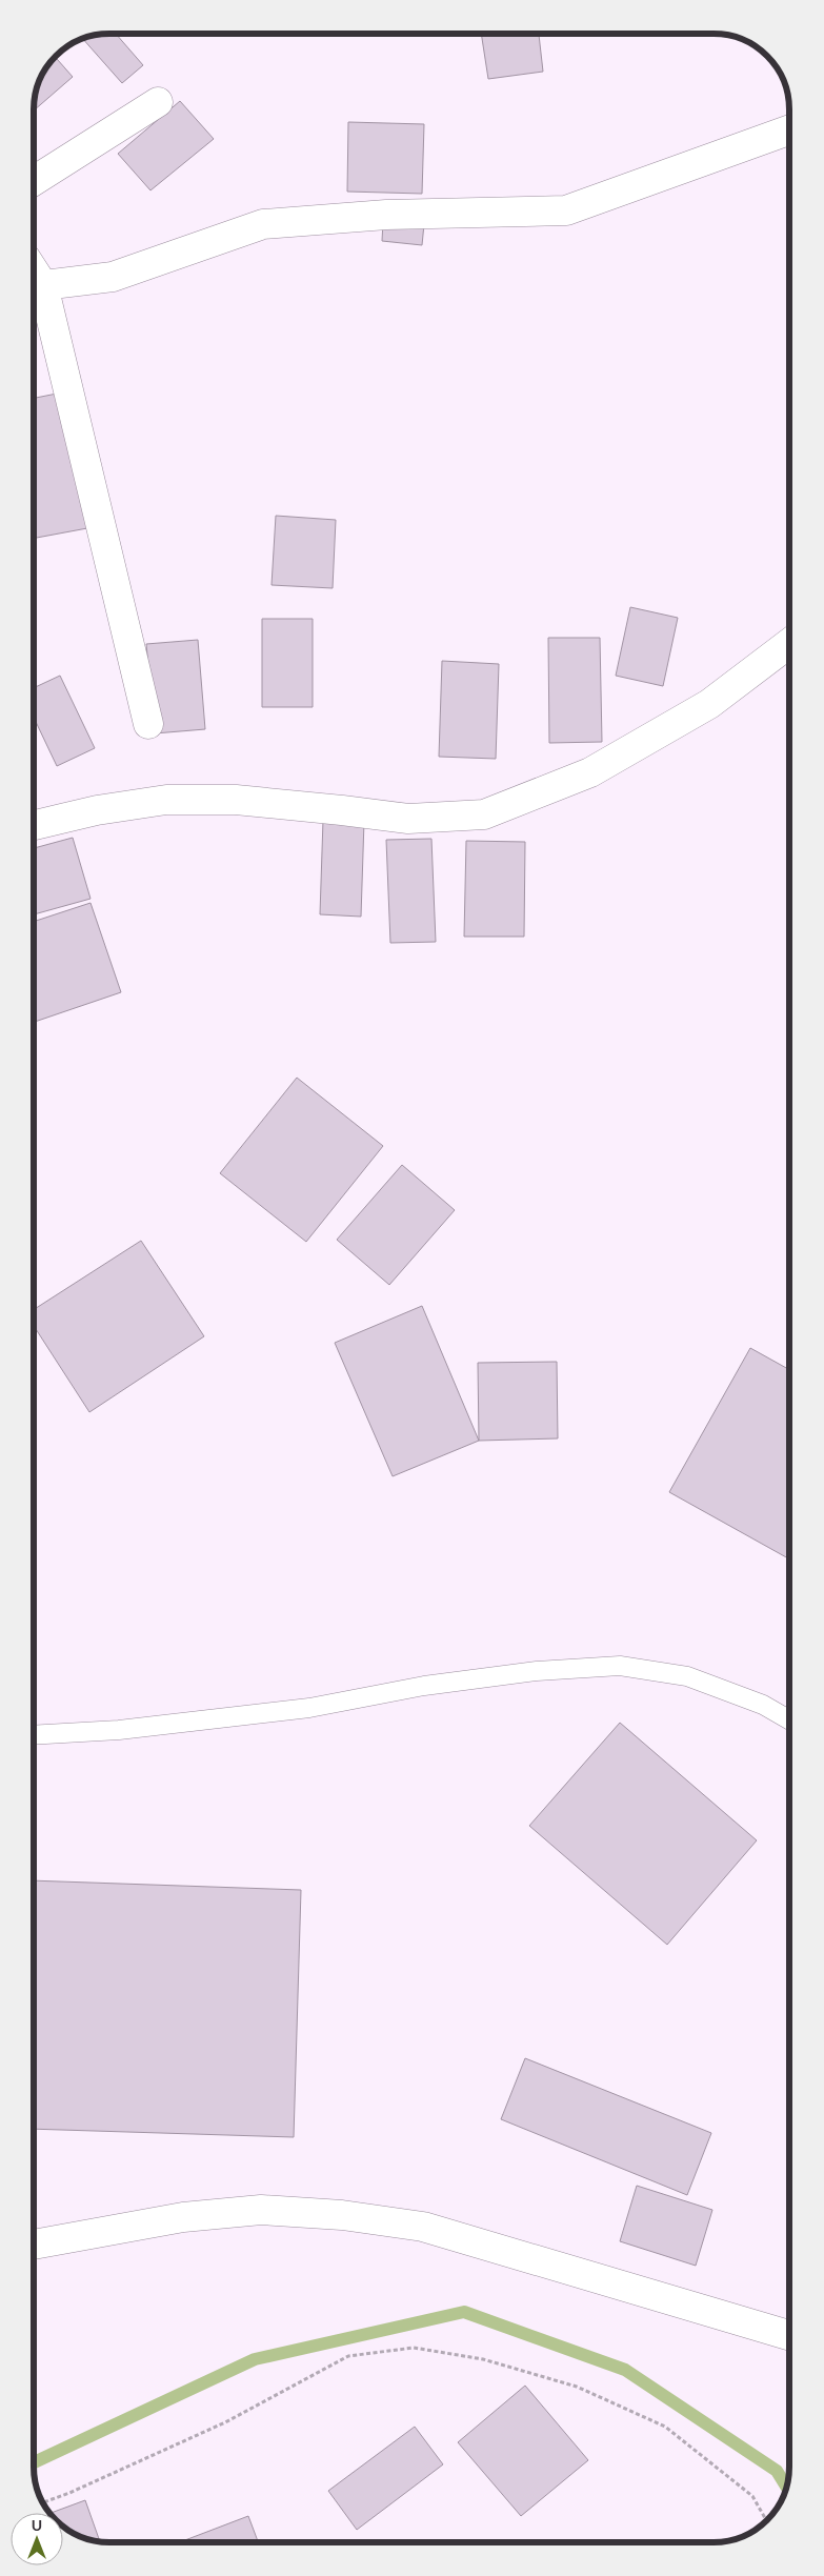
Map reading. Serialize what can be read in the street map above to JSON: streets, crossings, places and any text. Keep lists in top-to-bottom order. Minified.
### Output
{"north":"top"}
